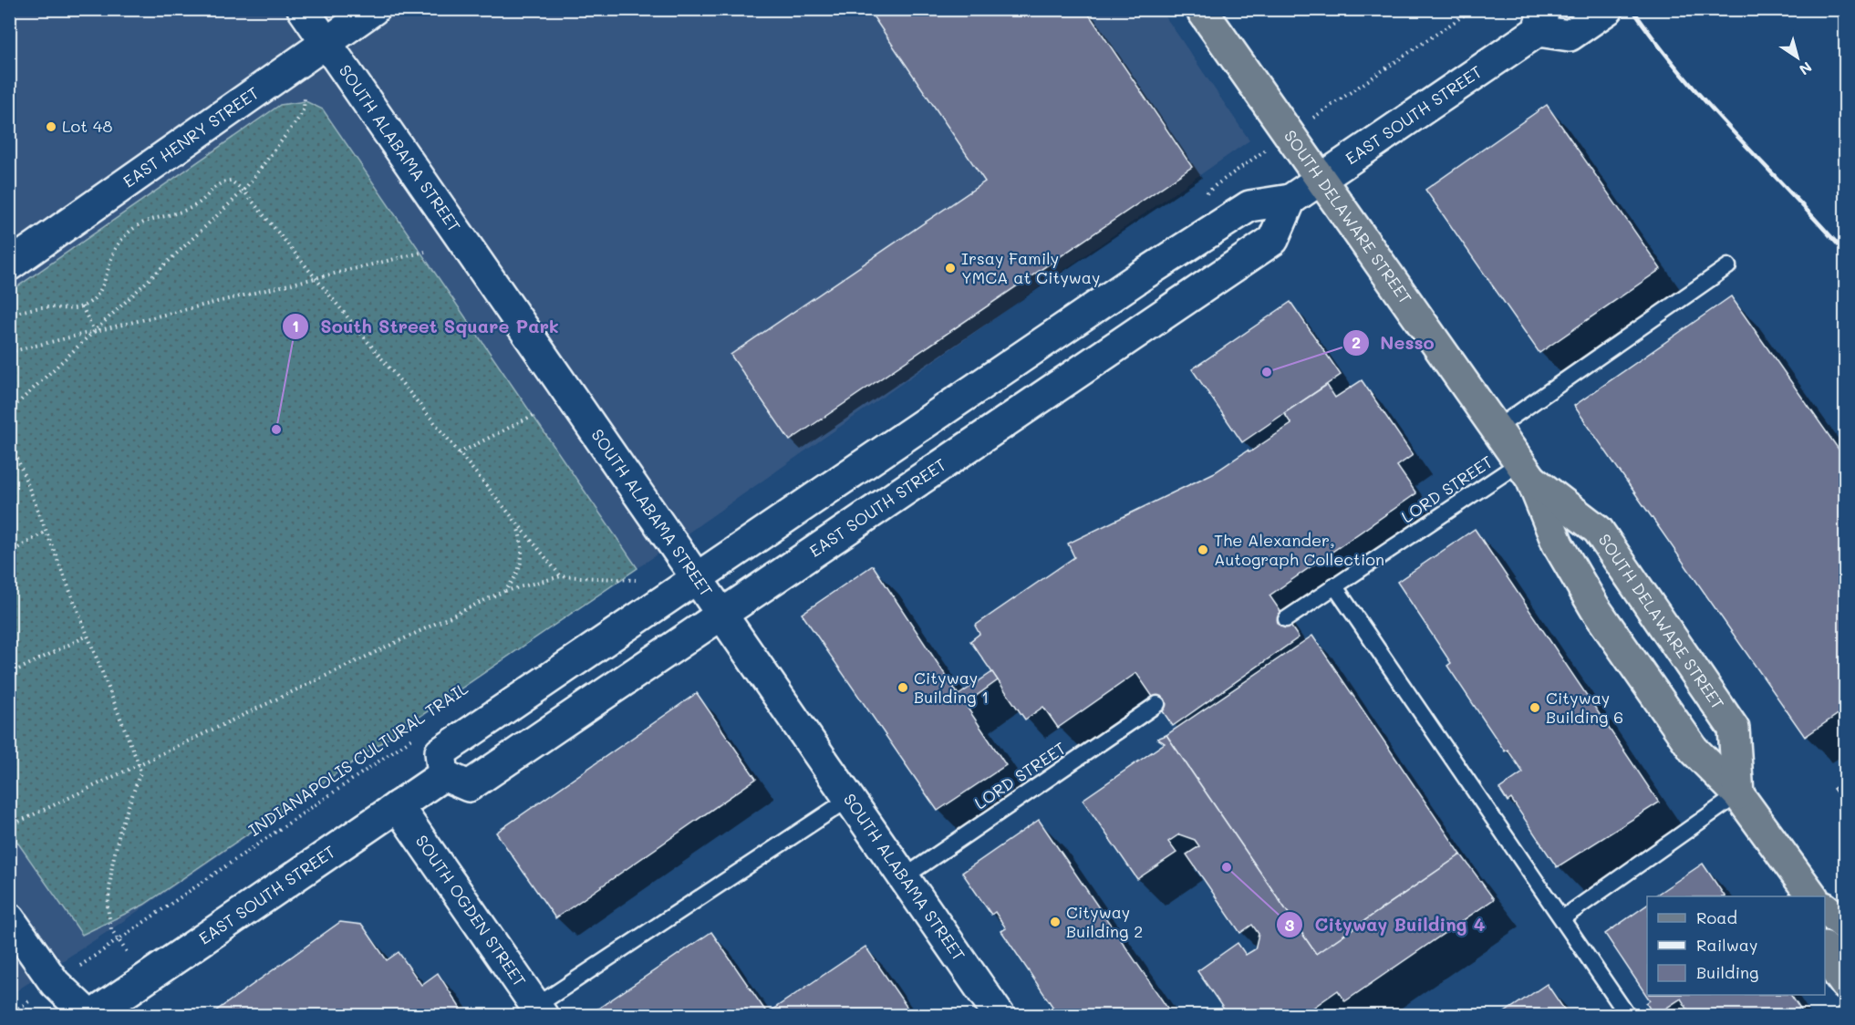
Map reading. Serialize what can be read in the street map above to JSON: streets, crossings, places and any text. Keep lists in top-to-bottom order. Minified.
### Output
{"streets":{"main road":["EAST SOUTH STREET","EAST HENRY STREET","SOUTH ALABAMA STREET","SOUTH DELAWARE STREET","SOUTH OGDEN STREET"],"lane":["LORD STREET"],"path":["INDIANAPOLIS CULTURAL TRAIL"]},"crossings":[["EAST SOUTH STREET","SOUTH ALABAMA STREET"],["EAST SOUTH STREET","SOUTH DELAWARE STREET"],["EAST SOUTH STREET","SOUTH OGDEN STREET"],["EAST HENRY STREET","SOUTH ALABAMA STREET"],["SOUTH ALABAMA STREET","LORD STREET"],["SOUTH DELAWARE STREET","LORD STREET"]],"places":["Lot 48","Irsay Family YMCA at Cityway","Nesso","South Street Square Park","The Alexander, Autograph Collection","Cityway Building 1","Cityway Building 6","Cityway Building 4","Cityway Building 2"],"legend":["Road","Railway","Building"],"north":"bottom right"}
